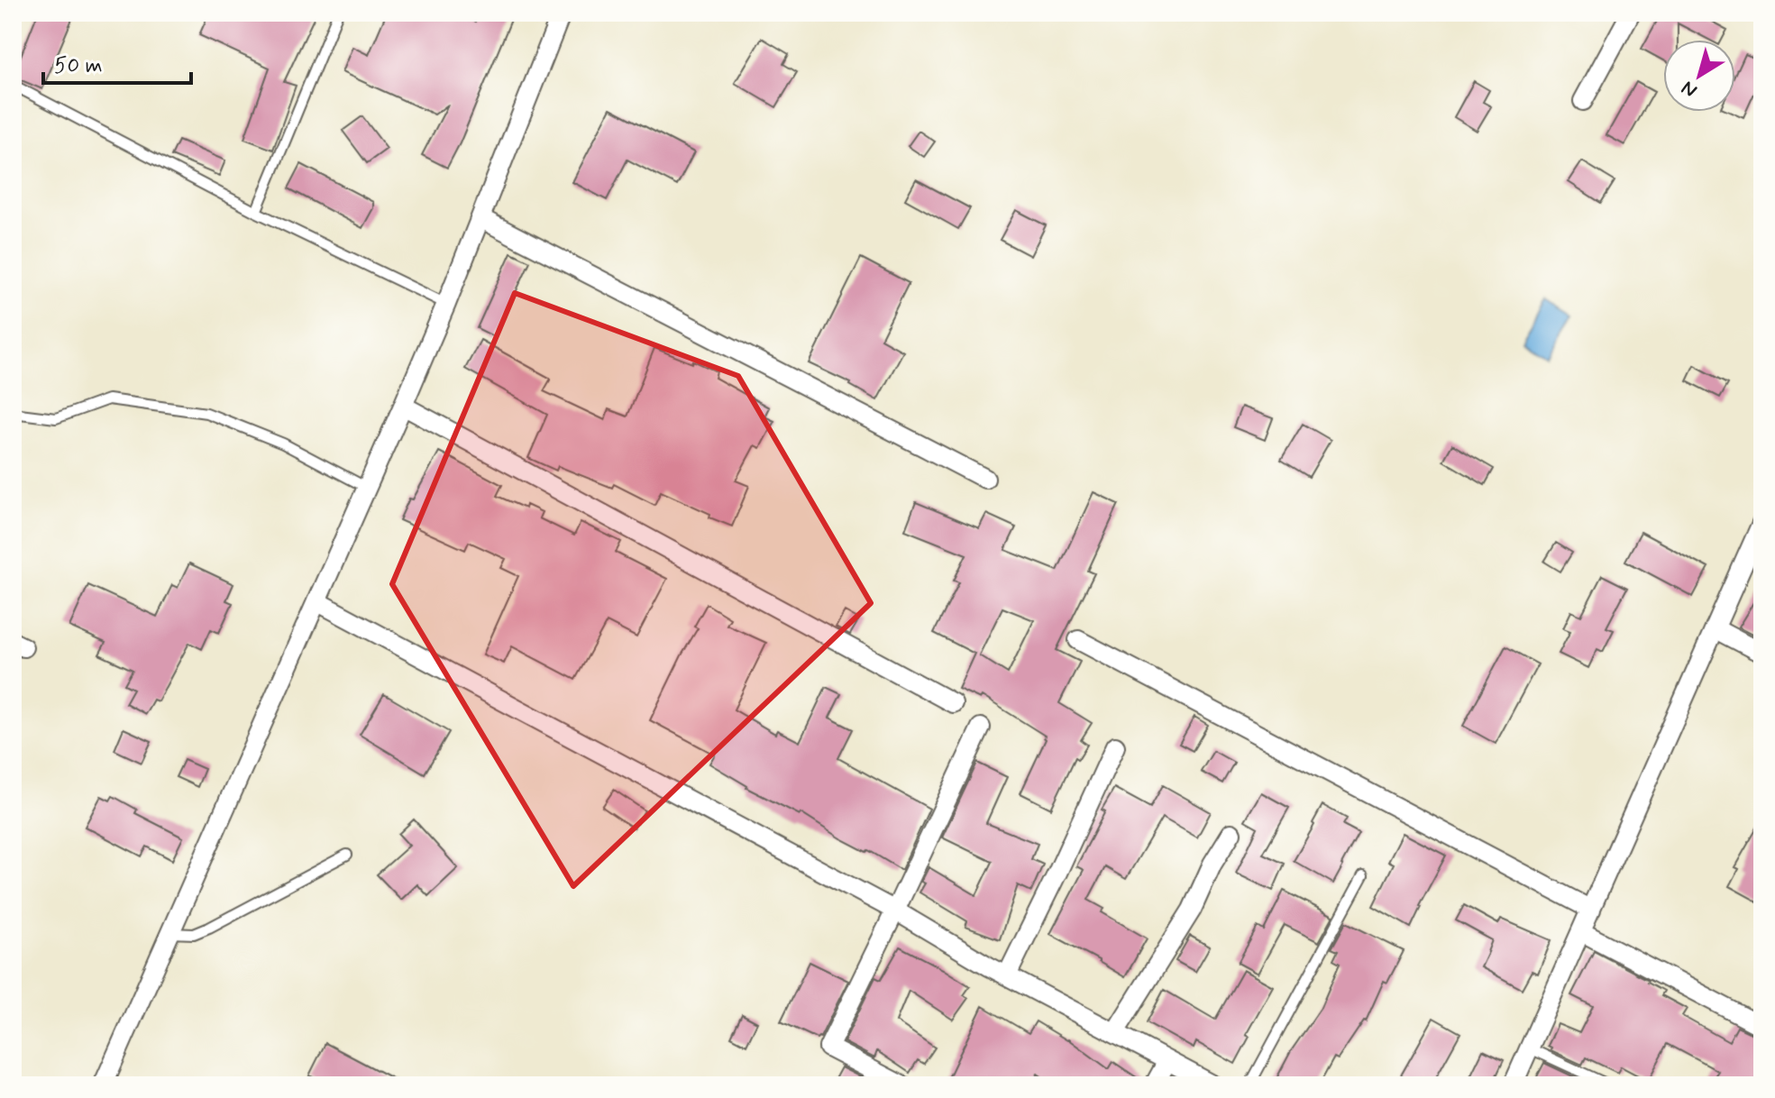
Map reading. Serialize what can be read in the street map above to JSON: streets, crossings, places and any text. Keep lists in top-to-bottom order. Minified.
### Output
{"scale_bar":"50 m","north":"bottom left"}
